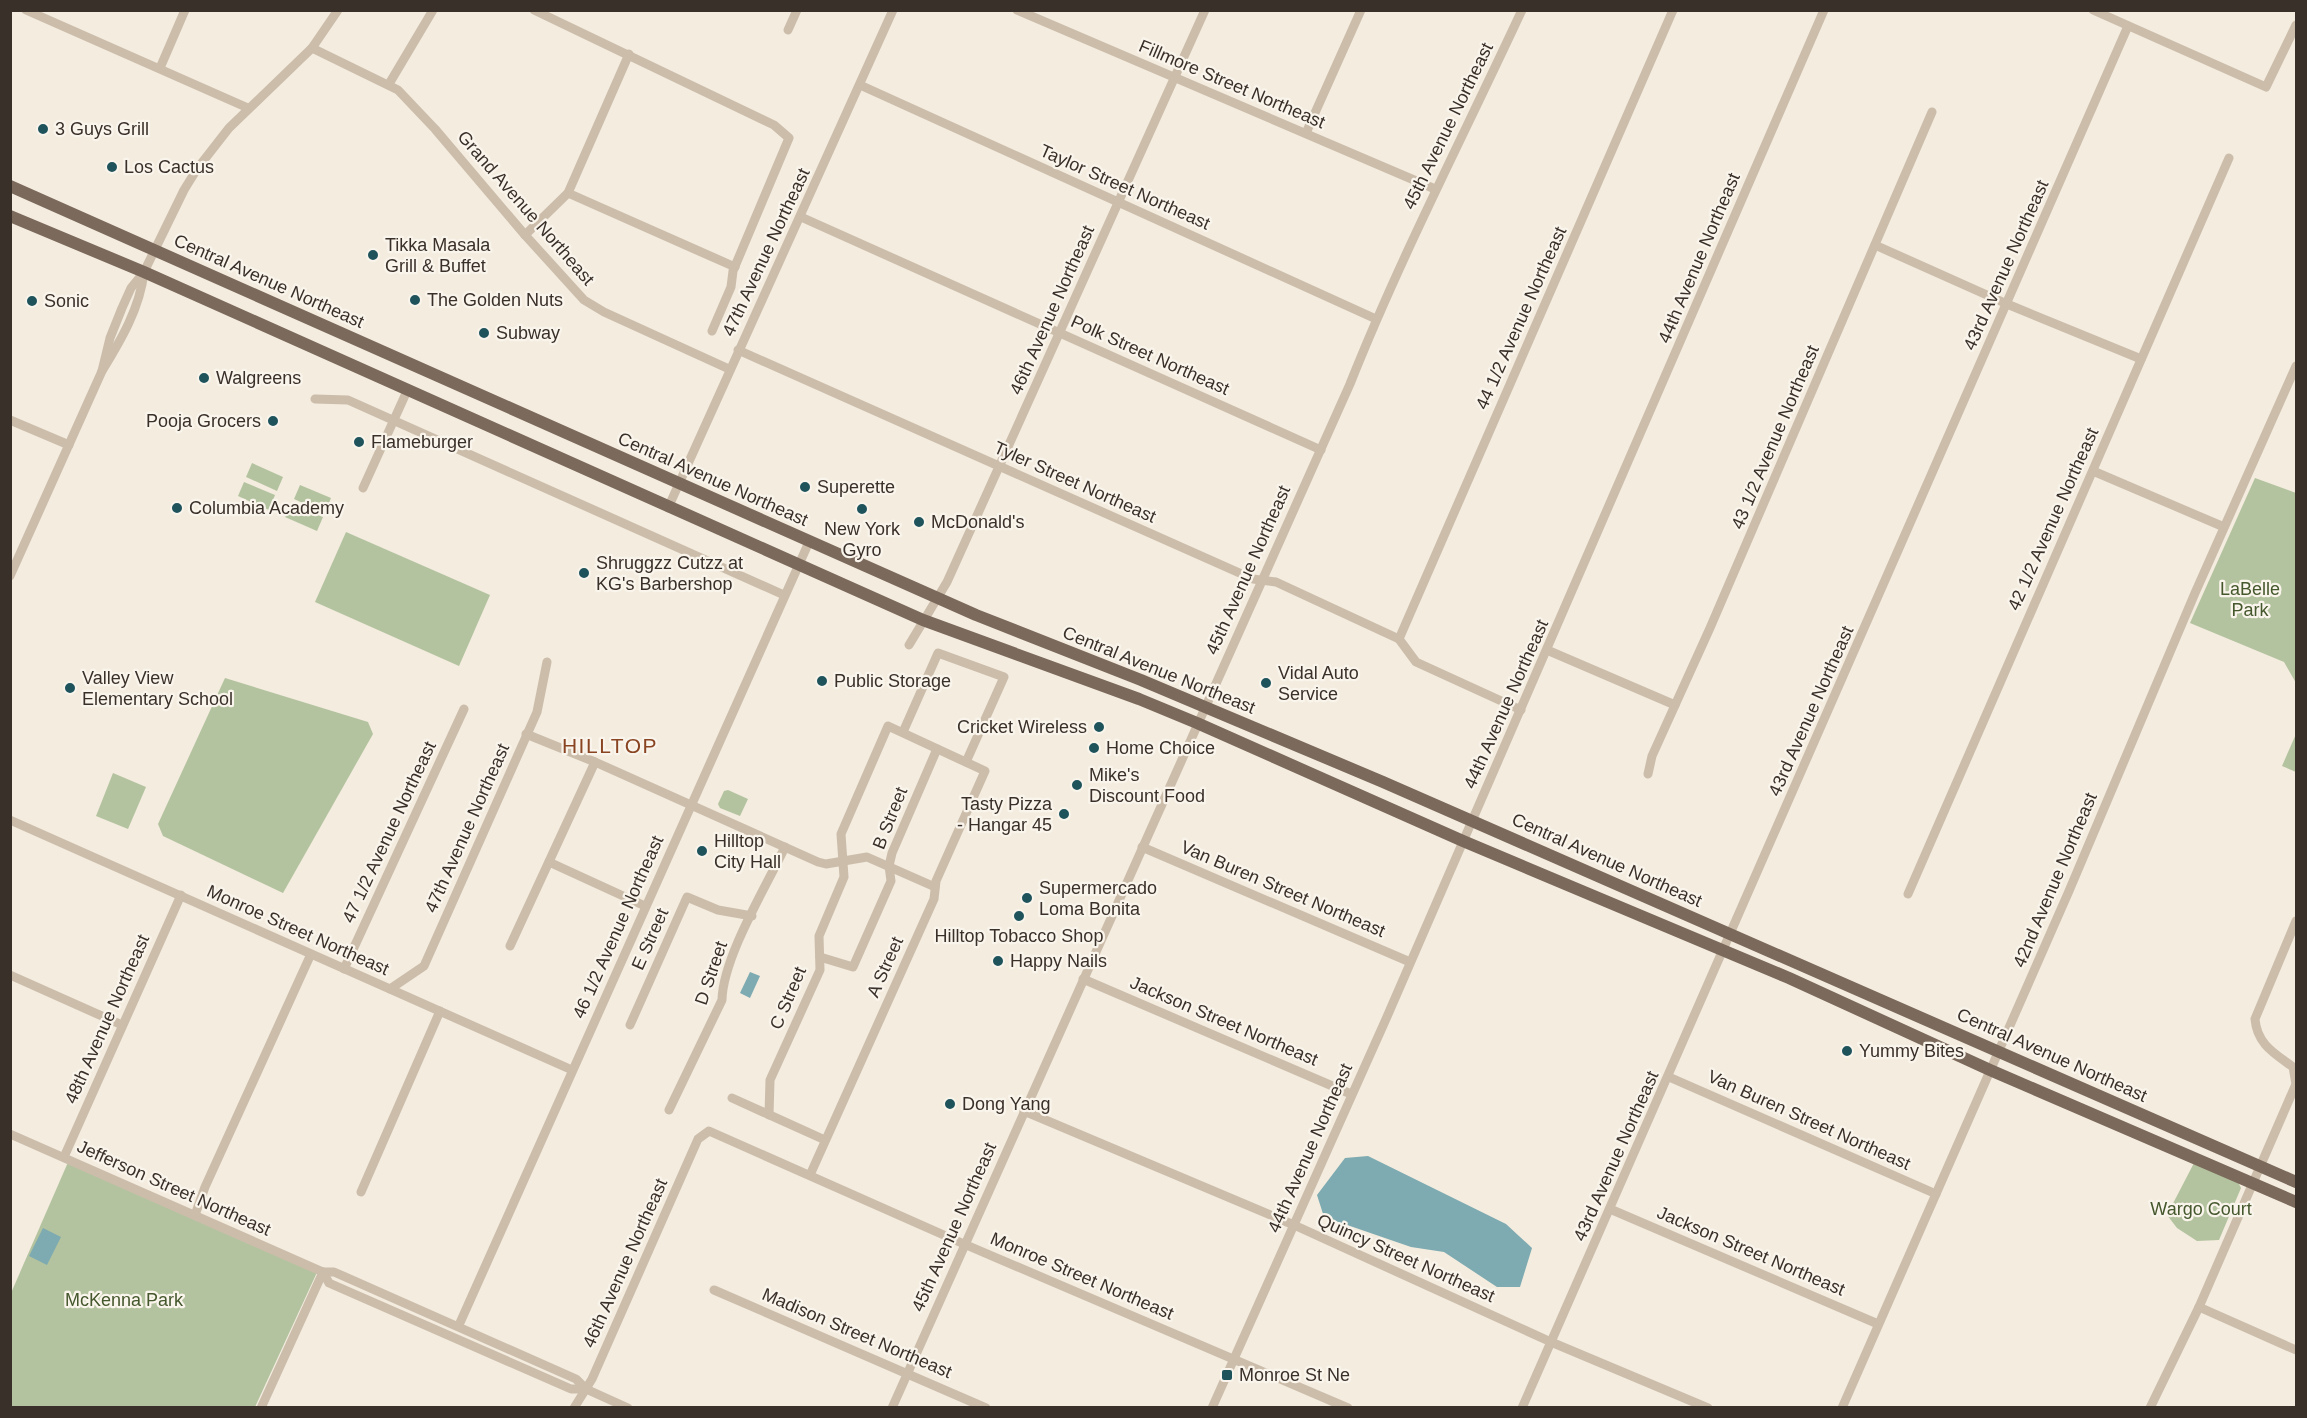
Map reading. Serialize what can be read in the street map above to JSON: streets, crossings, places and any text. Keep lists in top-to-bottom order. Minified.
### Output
{"streets":{"main road":["Central Avenue Northeast"],"street":["Fillmore Street Northeast","45th Avenue Northeast","Taylor Street Northeast","Grand Avenue Northeast","47th Avenue Northeast","44th Avenue Northeast","43rd Avenue Northeast","46th Avenue Northeast","44 1/2 Avenue Northeast","Polk Street Northeast","43 1/2 Avenue Northeast","Tyler Street Northeast","42 1/2 Avenue Northeast","B Street","47 1/2 Avenue Northeast","42nd Avenue Northeast","Van Buren Street Northeast","46 1/2 Avenue Northeast","Monroe Street Northeast","E Street","A Street","D Street","C Street","48th Avenue Northeast","Jackson Street Northeast","Jefferson Street Northeast","Quincy Street Northeast","Madison Street Northeast"]},"crossings":[["Fillmore Street Northeast","45th Avenue Northeast"],["Fillmore Street Northeast","46th Avenue Northeast"],["45th Avenue Northeast","Taylor Street Northeast"],["45th Avenue Northeast","Central Avenue Northeast"],["45th Avenue Northeast","Polk Street Northeast"],["45th Avenue Northeast","Tyler Street Northeast"],["45th Avenue Northeast","Van Buren Street Northeast"],["45th Avenue Northeast","Monroe Street Northeast"],["45th Avenue Northeast","Jackson Street Northeast"],["45th Avenue Northeast","Quincy Street Northeast"],["45th Avenue Northeast","Madison Street Northeast"],["Taylor Street Northeast","47th Avenue Northeast"],["Taylor Street Northeast","46th Avenue Northeast"],["Grand Avenue Northeast","47th Avenue Northeast"],["47th Avenue Northeast","Central Avenue Northeast"],["47th Avenue Northeast","Polk Street Northeast"],["47th Avenue Northeast","Tyler Street Northeast"],["47th Avenue Northeast","Monroe Street Northeast"],["44th Avenue Northeast","Central Avenue Northeast"],["44th Avenue Northeast","Van Buren Street Northeast"],["44th Avenue Northeast","Monroe Street Northeast"],["44th Avenue Northeast","Jackson Street Northeast"],["44th Avenue Northeast","Quincy Street Northeast"],["43rd Avenue Northeast","Central Avenue Northeast"],["43rd Avenue Northeast","Van Buren Street Northeast"],["43rd Avenue Northeast","Jackson Street Northeast"],["43rd Avenue Northeast","Quincy Street Northeast"],["Central Avenue Northeast","46th Avenue Northeast"],["Central Avenue Northeast","42nd Avenue Northeast"],["Central Avenue Northeast","46 1/2 Avenue Northeast"],["46th Avenue Northeast","Polk Street Northeast"],["46th Avenue Northeast","Tyler Street Northeast"],["46th Avenue Northeast","Monroe Street Northeast"],["46th Avenue Northeast","Jefferson Street Northeast"],["44 1/2 Avenue Northeast","Tyler Street Northeast"],["B Street","C Street"],["47 1/2 Avenue Northeast","Monroe Street Northeast"],["42nd Avenue Northeast","Van Buren Street Northeast"],["42nd Avenue Northeast","Jackson Street Northeast"],["46 1/2 Avenue Northeast","Monroe Street Northeast"],["46 1/2 Avenue Northeast","Jefferson Street Northeast"],["Monroe Street Northeast","A Street"],["Monroe Street Northeast","48th Avenue Northeast"],["E Street","D Street"],["48th Avenue Northeast","Jefferson Street Northeast"]],"districts":["HILLTOP"],"parks":["LaBelle Park","Wargo Court","McKenna Park"],"places":{"other":["3 Guys Grill","Los Cactus","Tikka Masala Grill & Buffet","The Golden Nuts","Sonic","Subway","Walgreens","Pooja Grocers","Flameburger","Superette","Columbia Academy","New York Gyro","McDonald's","Shruggzz Cutzz at KG's Barbershop","Public Storage","Vidal Auto Service","Valley View Elementary School","Cricket Wireless","Home Choice","Mike's Discount Food","Tasty Pizza - Hangar 45","Hilltop City Hall","Supermercado Loma Bonita","Hilltop Tobacco Shop","Happy Nails","Yummy Bites","Dong Yang"],"transit":["Monroe St Ne"]}}
